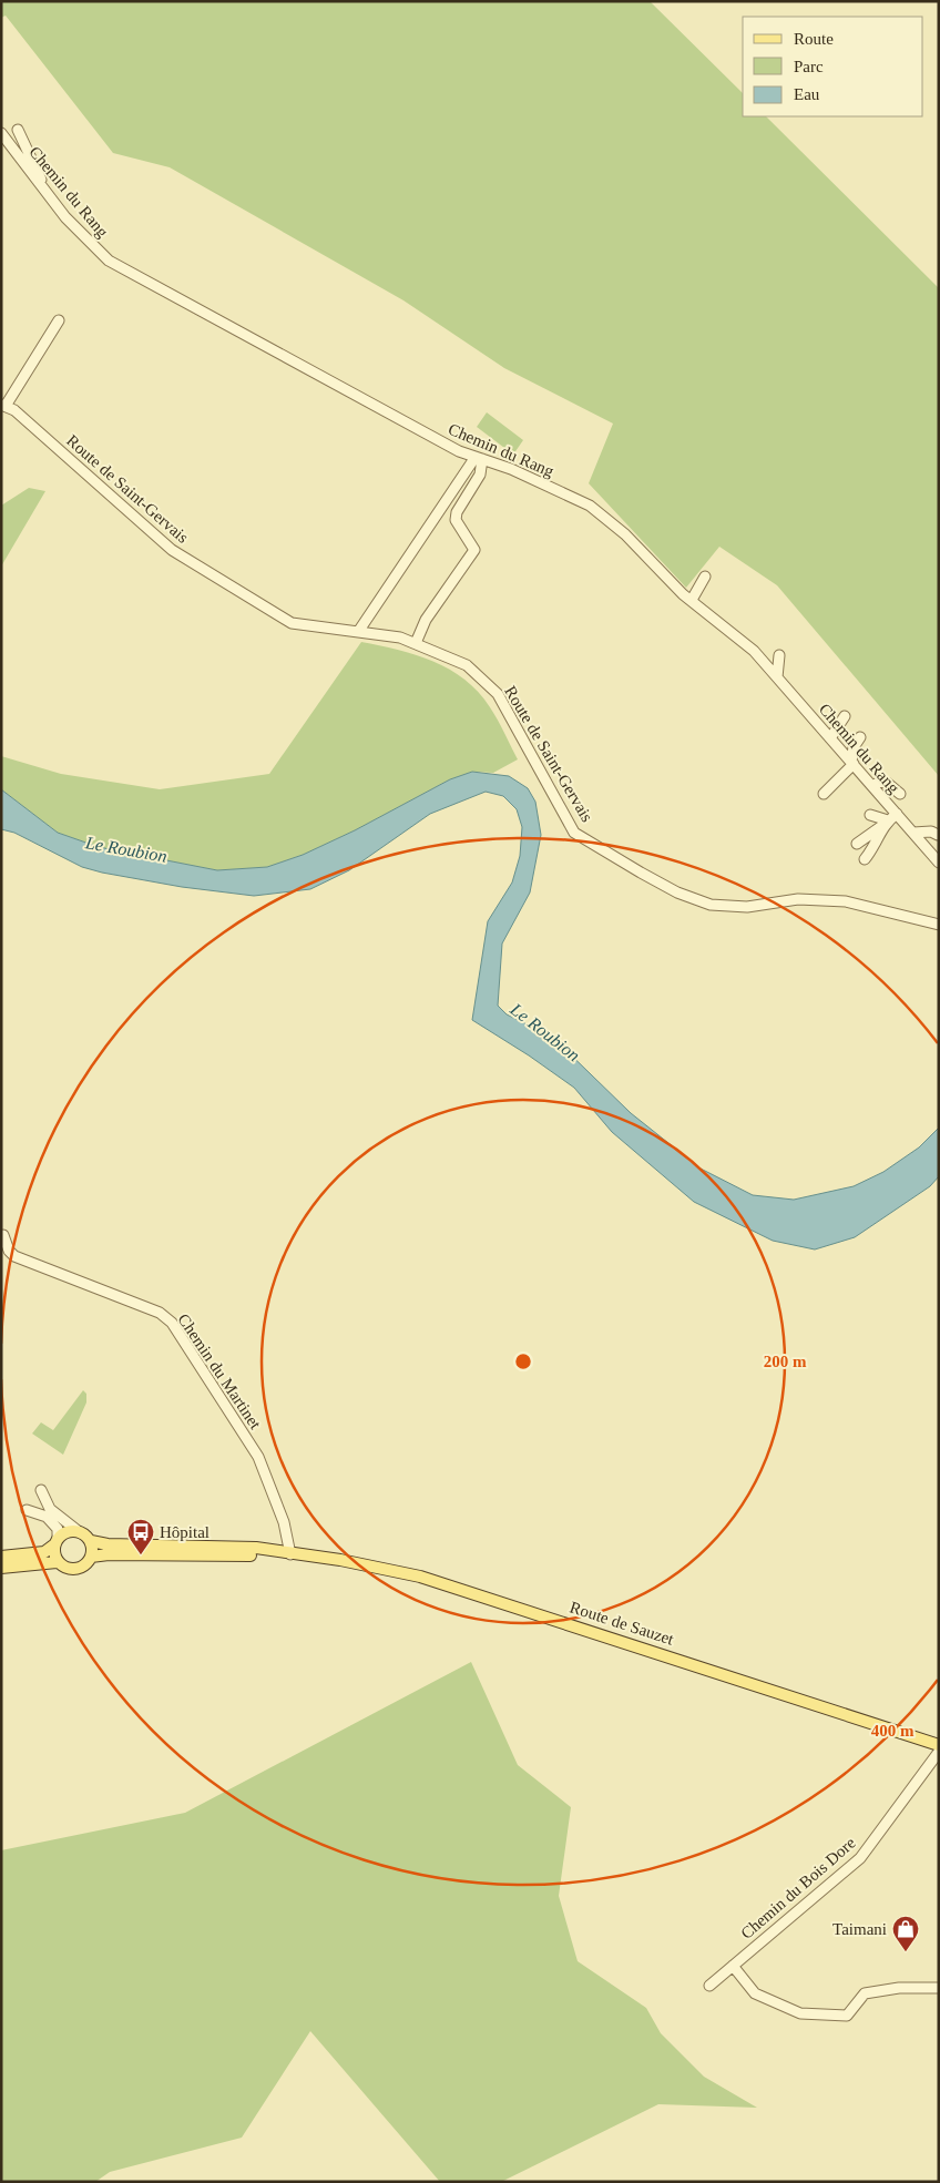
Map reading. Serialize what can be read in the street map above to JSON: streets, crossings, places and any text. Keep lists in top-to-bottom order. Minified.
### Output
{"streets":{"main road":["Route de Sauzet"],"street":["Chemin du Rang","Route de Saint-Gervais","Chemin du Martinet","Chemin du Bois Dore"]},"crossings":[["Chemin du Martinet","Route de Sauzet"]],"water":["Le Roubion"],"places":{"bus stop":["Hôpital"],"shop":["Taimani"]},"legend":["Route","Parc","Eau"],"rings":["200 m","400 m"]}
